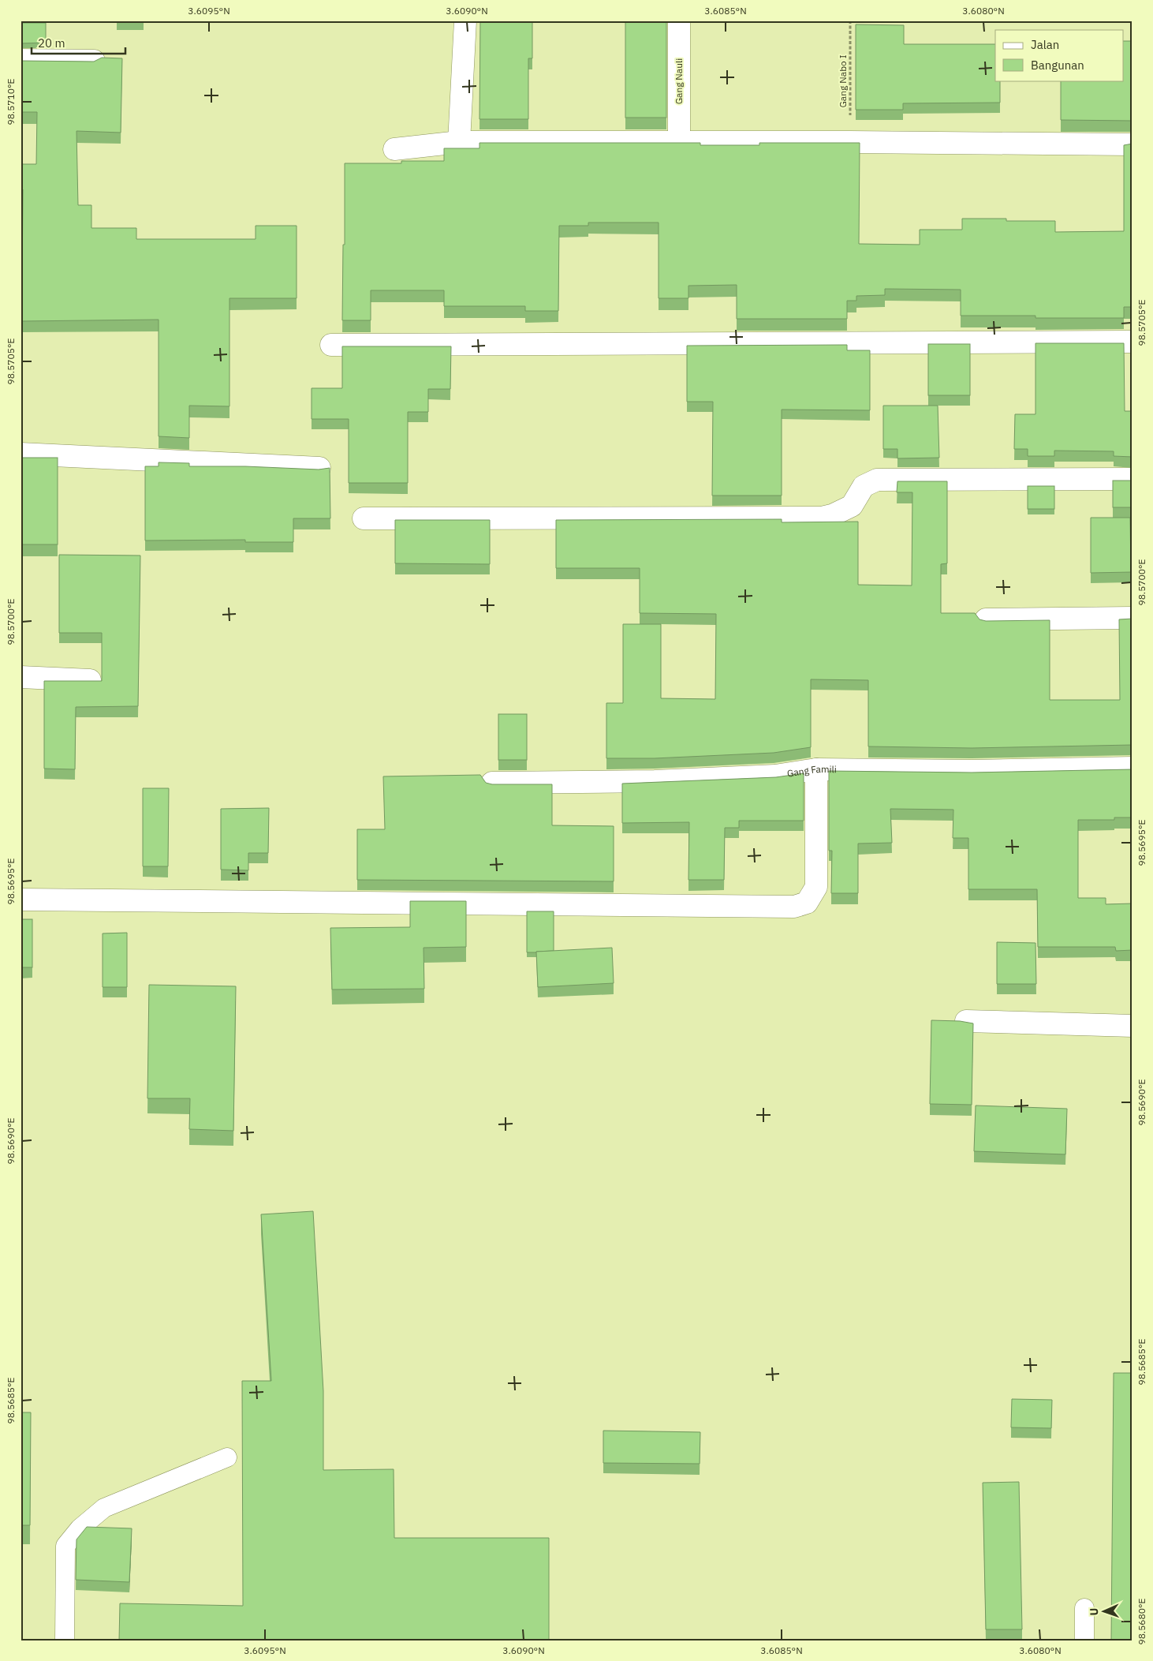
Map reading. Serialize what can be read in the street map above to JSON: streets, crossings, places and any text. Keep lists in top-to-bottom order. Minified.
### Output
{"streets":{"street":["Gang Nauli","Gang Famili"],"path":["Gang Nabo I"]},"legend":["Jalan","Bangunan"],"scale_bar":"20 m","north":"left","coordinates":["3.6095°N","3.6090°N","3.6085°N","3.6080°N","98.5710°E","98.5705°E","98.5700°E","98.5695°E","98.5690°E","98.5685°E","98.5680°E"]}
